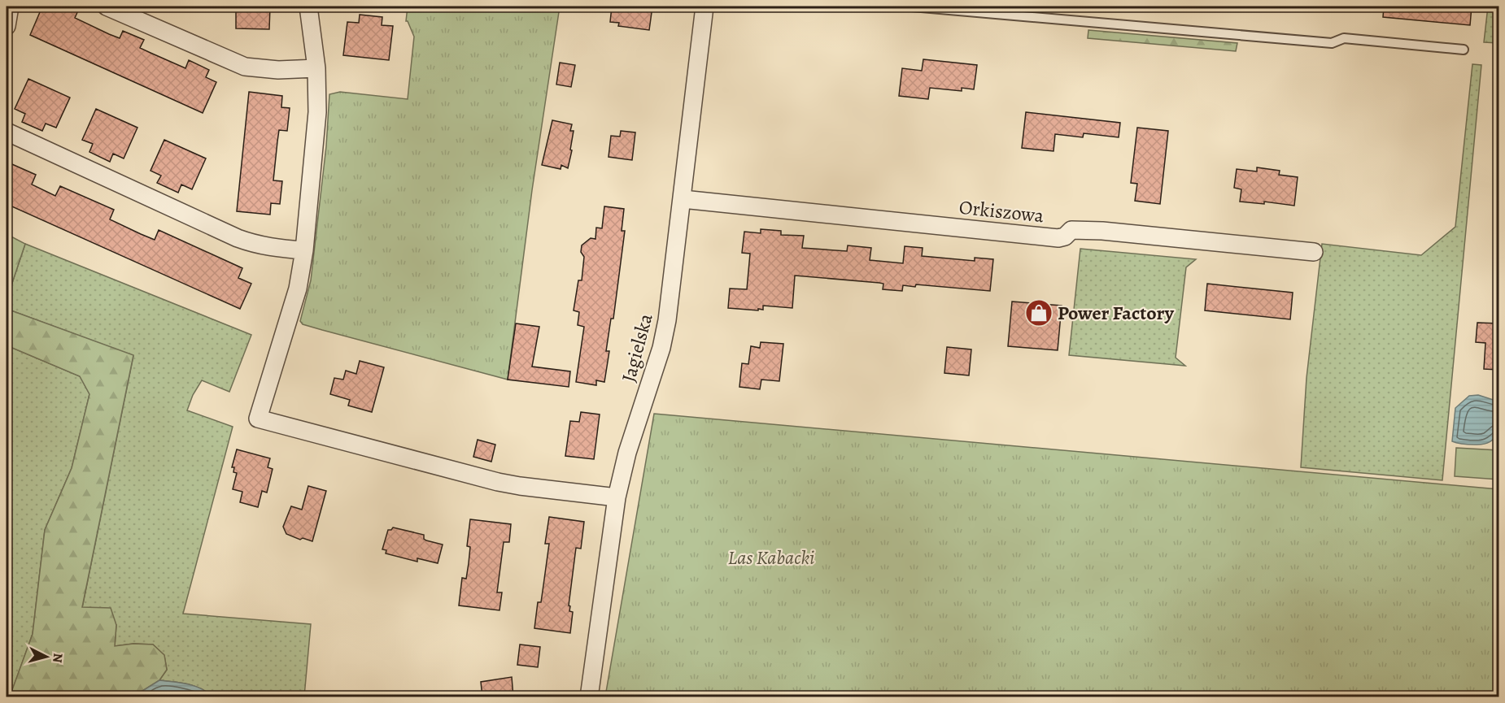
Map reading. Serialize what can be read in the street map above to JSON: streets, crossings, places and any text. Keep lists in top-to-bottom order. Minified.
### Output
{"streets":{"street":["Orkiszowa","Jagielska"]},"crossings":[["Orkiszowa","Jagielska"]],"parks":["Las Kabacki"],"places":{"shop":["Power Factory"]},"north":"right"}
